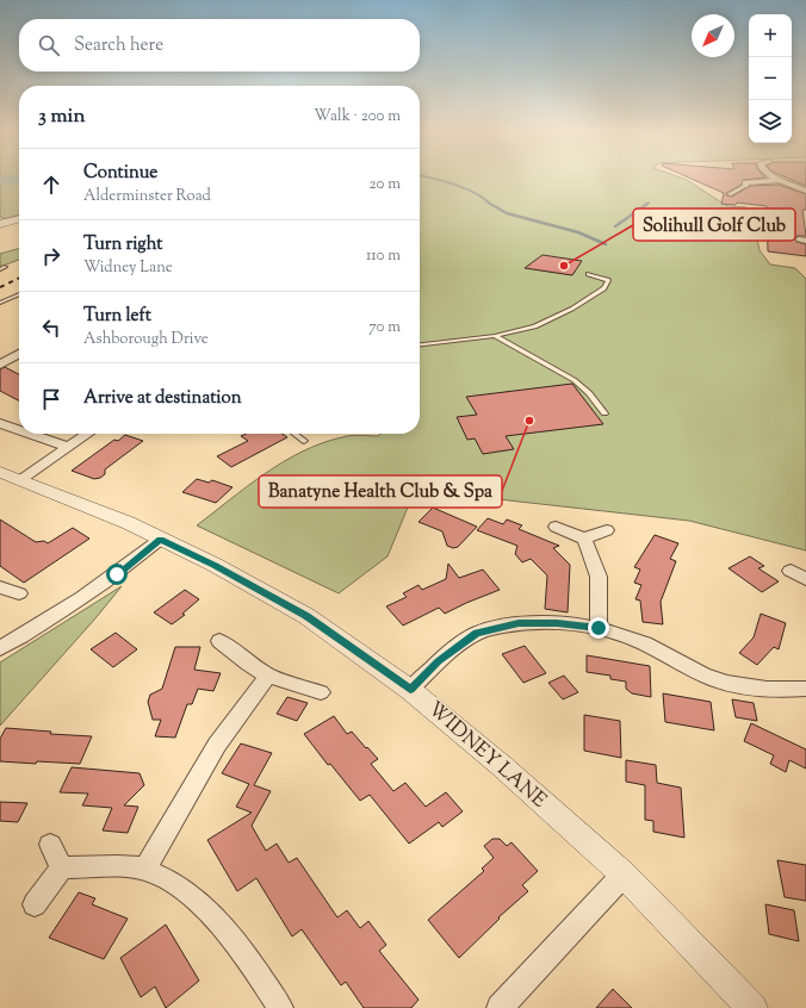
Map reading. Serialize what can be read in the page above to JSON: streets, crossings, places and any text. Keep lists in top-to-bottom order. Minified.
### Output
{"streets":{"street":["WIDNEY LANE"]},"places":["Solihull Golf Club","Banatyne Health Club & Spa"],"north":"bottom left","page":{"map_buttons":["+","−"],"search":"Search here","heading":["3 min","Walk · 200 m"],"list":[["Continue","Alderminster Road","20 m"],["Turn right","Widney Lane","110 m"],["Turn left","Ashborough Drive","70 m"],"Arrive at destination"]}}
